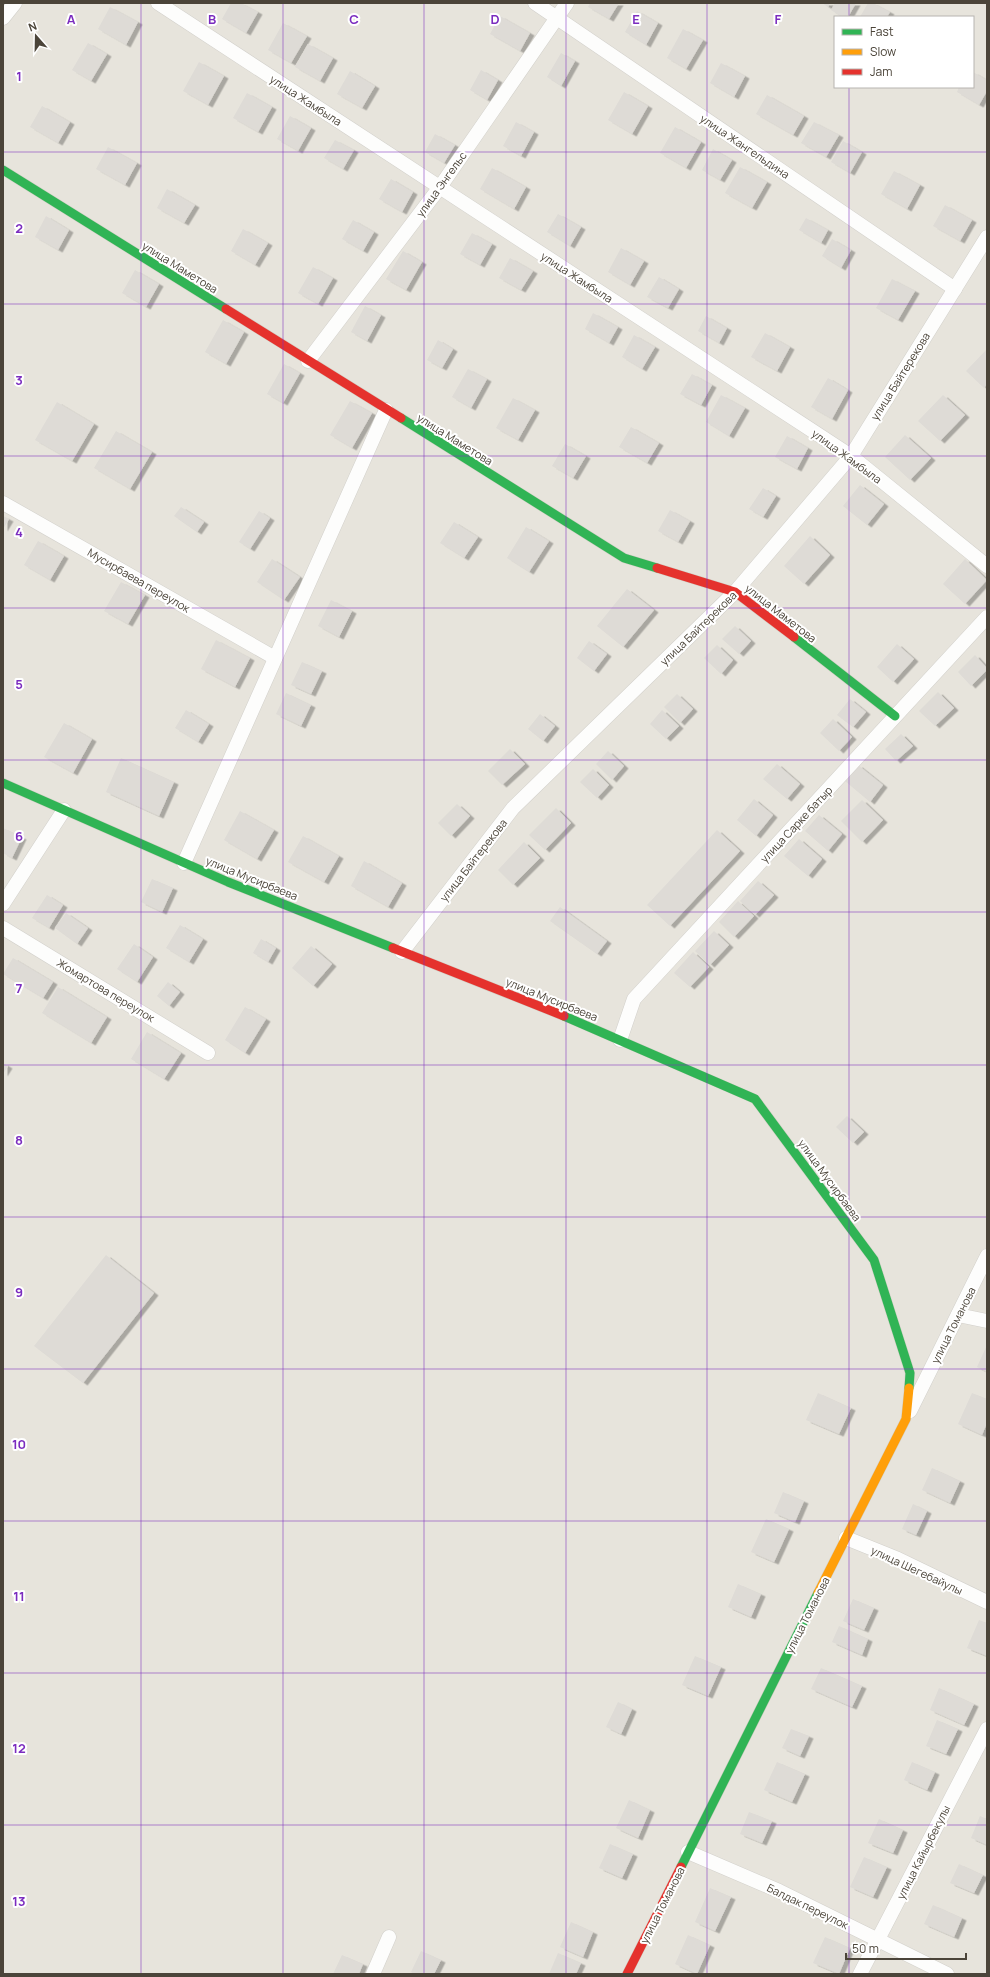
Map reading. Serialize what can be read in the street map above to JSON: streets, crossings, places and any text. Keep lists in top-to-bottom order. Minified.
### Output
{"streets":{"street":["улица Жамбыла","улица Жангельдина","улица Энгельс","улица Маметова","улица Байтерекова","Мусирбаева переулок","улица Сарке батыр","улица Мусирбаева","Жомартова переулок","улица Томанова","улица Шегебайулы","улица Кайырбекулы","Балдак переулок"]},"crossings":[["улица Жамбыла","улица Энгельс"],["улица Жамбыла","улица Байтерекова"],["улица Жангельдина","улица Энгельс"],["улица Жангельдина","улица Байтерекова"],["улица Энгельс","улица Маметова"],["улица Маметова","улица Байтерекова"],["улица Маметова","улица Сарке батыр"],["улица Байтерекова","улица Мусирбаева"],["улица Сарке батыр","улица Мусирбаева"],["улица Мусирбаева","улица Томанова"],["улица Томанова","улица Шегебайулы"],["улица Томанова","Балдак переулок"],["улица Кайырбекулы","Балдак переулок"]],"legend":["Fast","Slow","Jam"],"scale_bar":"50 m","north":"top","grid":{"columns":["A","B","C","D","E","F"],"rows":["1","2","3","4","5","6","7","8","9","10","11","12","13"]}}
